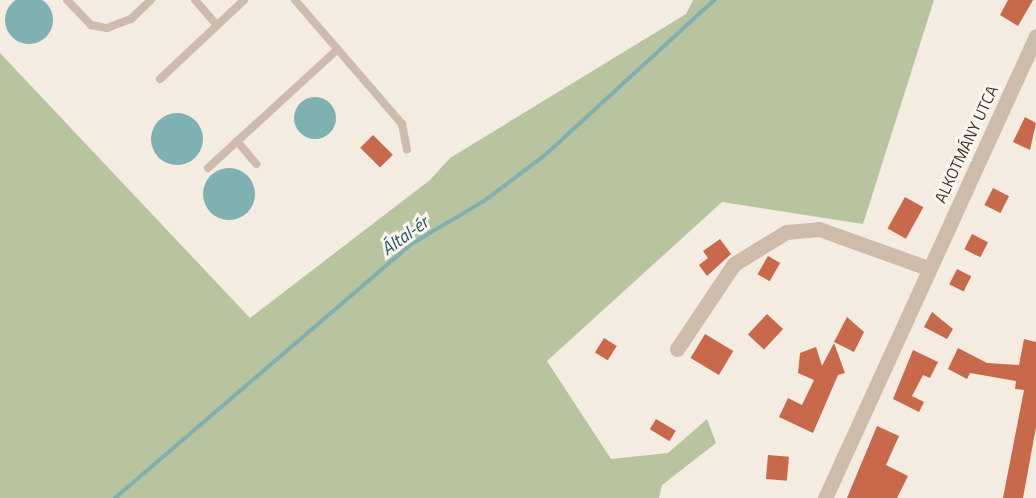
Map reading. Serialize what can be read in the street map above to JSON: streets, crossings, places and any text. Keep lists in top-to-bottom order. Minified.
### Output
{"streets":{"street":["ALKOTMÁNY UTCA"]},"water":["Által-ér"]}
